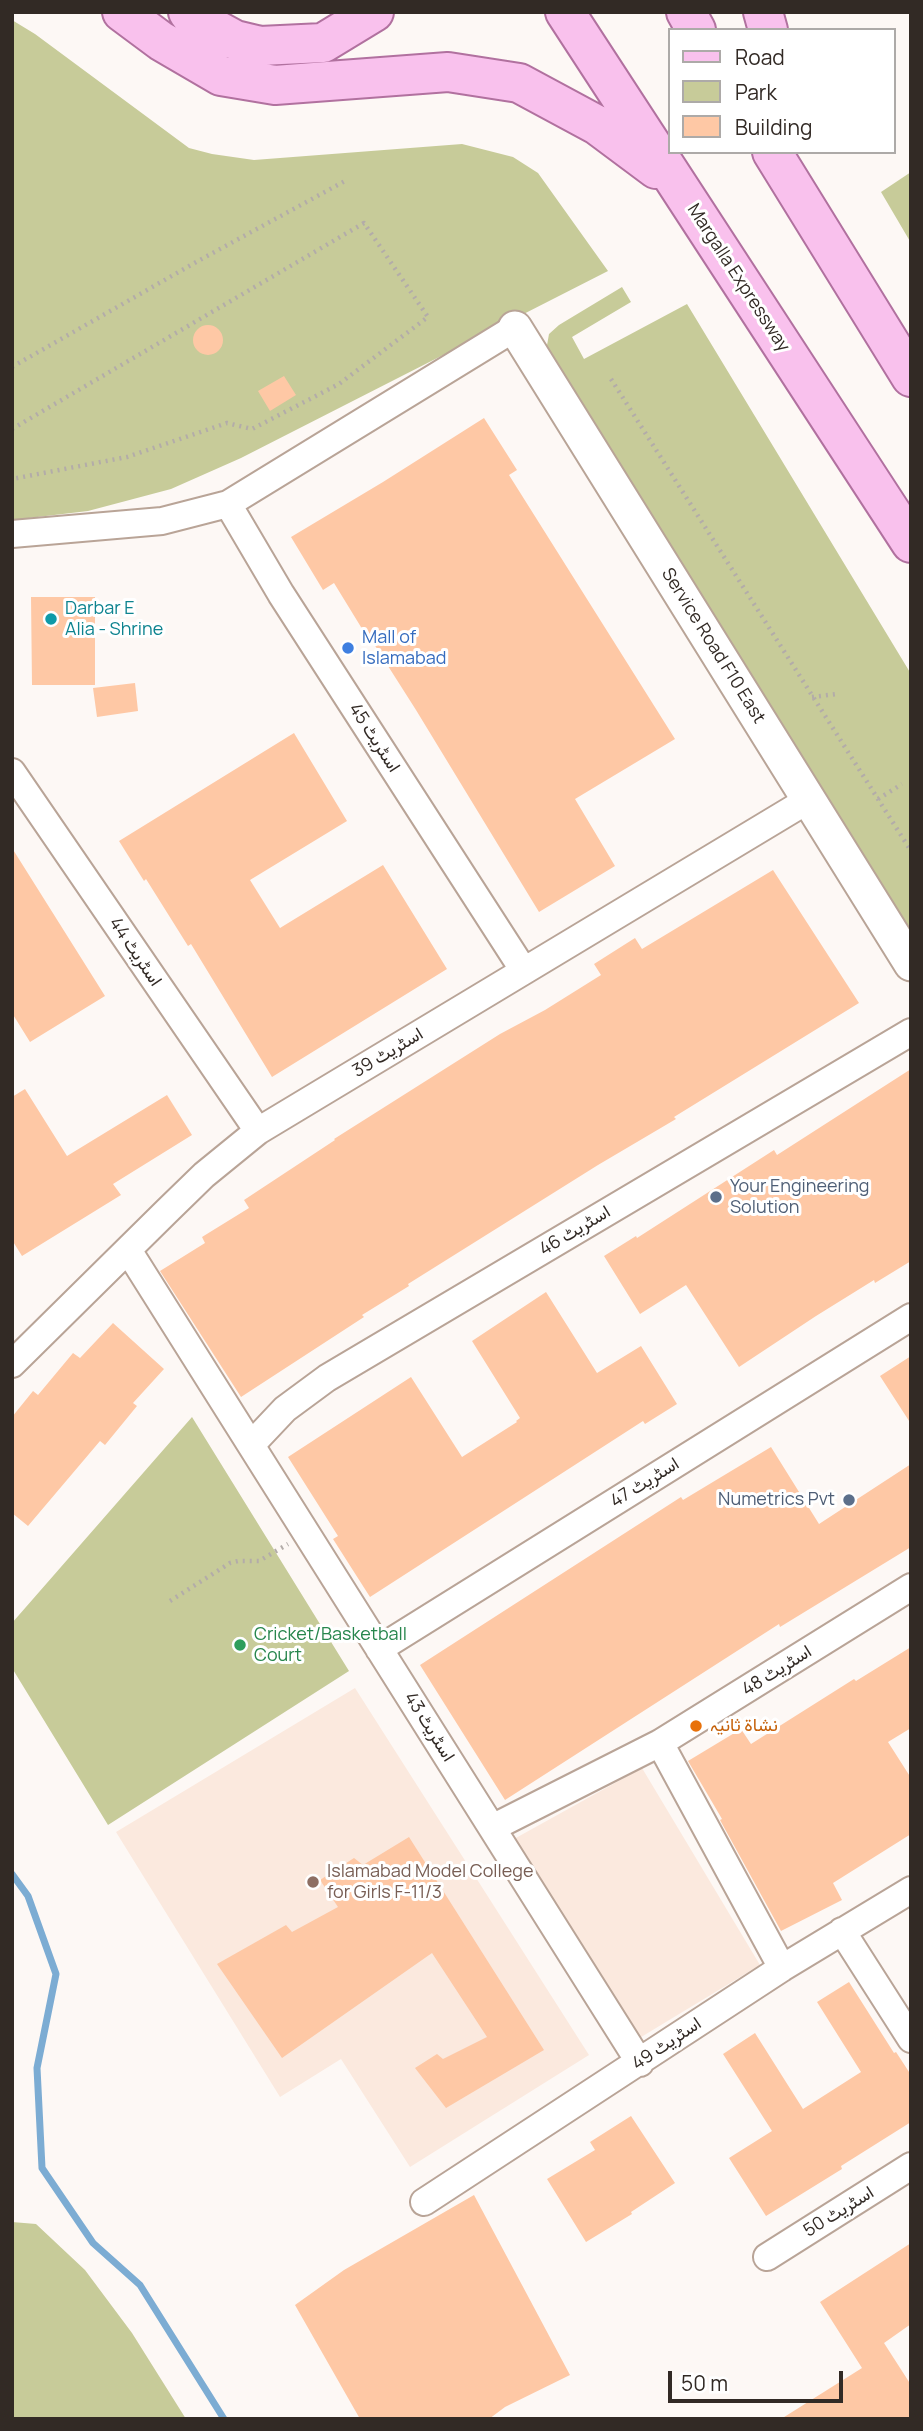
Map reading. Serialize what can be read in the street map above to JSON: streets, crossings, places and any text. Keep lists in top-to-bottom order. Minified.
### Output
{"streets":{"main road":["Margalla Expressway"],"street":["Service Road F10 East","اسٹریٹ 45","اسٹریٹ 44","اسٹریٹ 39","اسٹریٹ 46","اسٹریٹ 47","اسٹریٹ 48","اسٹریٹ 43","اسٹریٹ 49","اسٹریٹ 50"]},"crossings":[["Service Road F10 East","اسٹریٹ 39"],["اسٹریٹ 45","اسٹریٹ 39"],["اسٹریٹ 44","اسٹریٹ 39"],["اسٹریٹ 39","اسٹریٹ 43"],["اسٹریٹ 46","اسٹریٹ 43"],["اسٹریٹ 47","اسٹریٹ 43"],["اسٹریٹ 48","اسٹریٹ 43"],["اسٹریٹ 43","اسٹریٹ 49"]],"places":["Darbar E Alia - Shrine","Mall of Islamabad","Your Engineering Solution","Numetrics Pvt","Cricket/Basketball Court","نشاۃ ثانیہ","Islamabad Model College for Girls F-11/3"],"legend":["Road","Park","Building"],"scale_bar":"50 m"}
